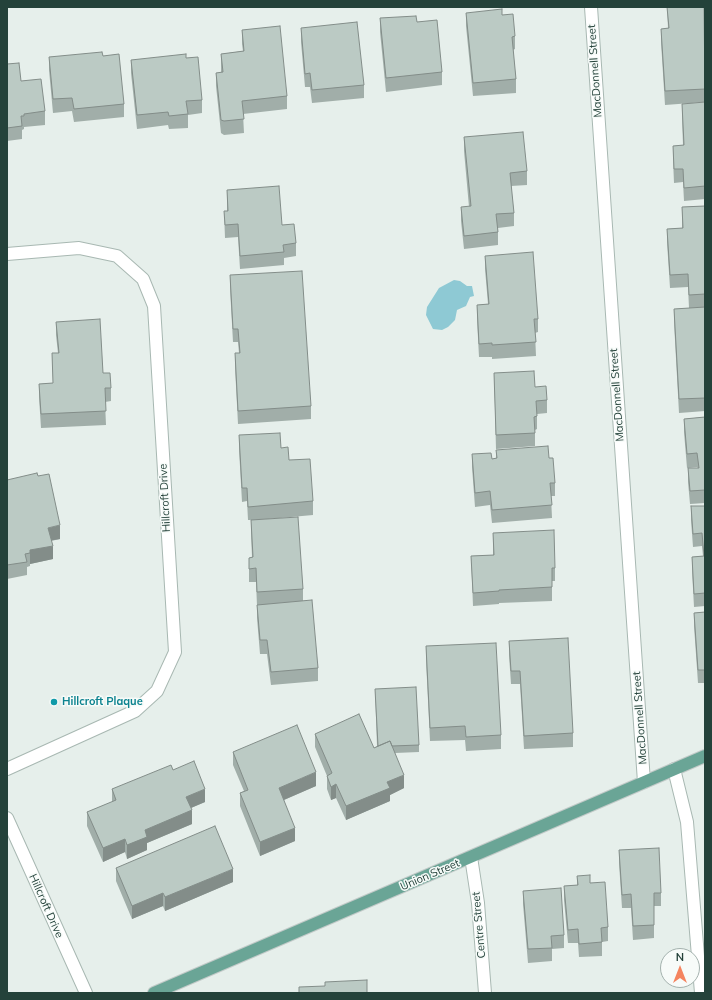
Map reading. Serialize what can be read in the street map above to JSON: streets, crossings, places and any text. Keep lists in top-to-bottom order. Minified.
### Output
{"streets":{"main road":["Union Street"],"street":["MacDonnell Street","Hillcroft Drive","Centre Street"]},"crossings":[["MacDonnell Street","Union Street"],["Union Street","Centre Street"]],"places":["Hillcroft Plaque"],"north":"top"}
